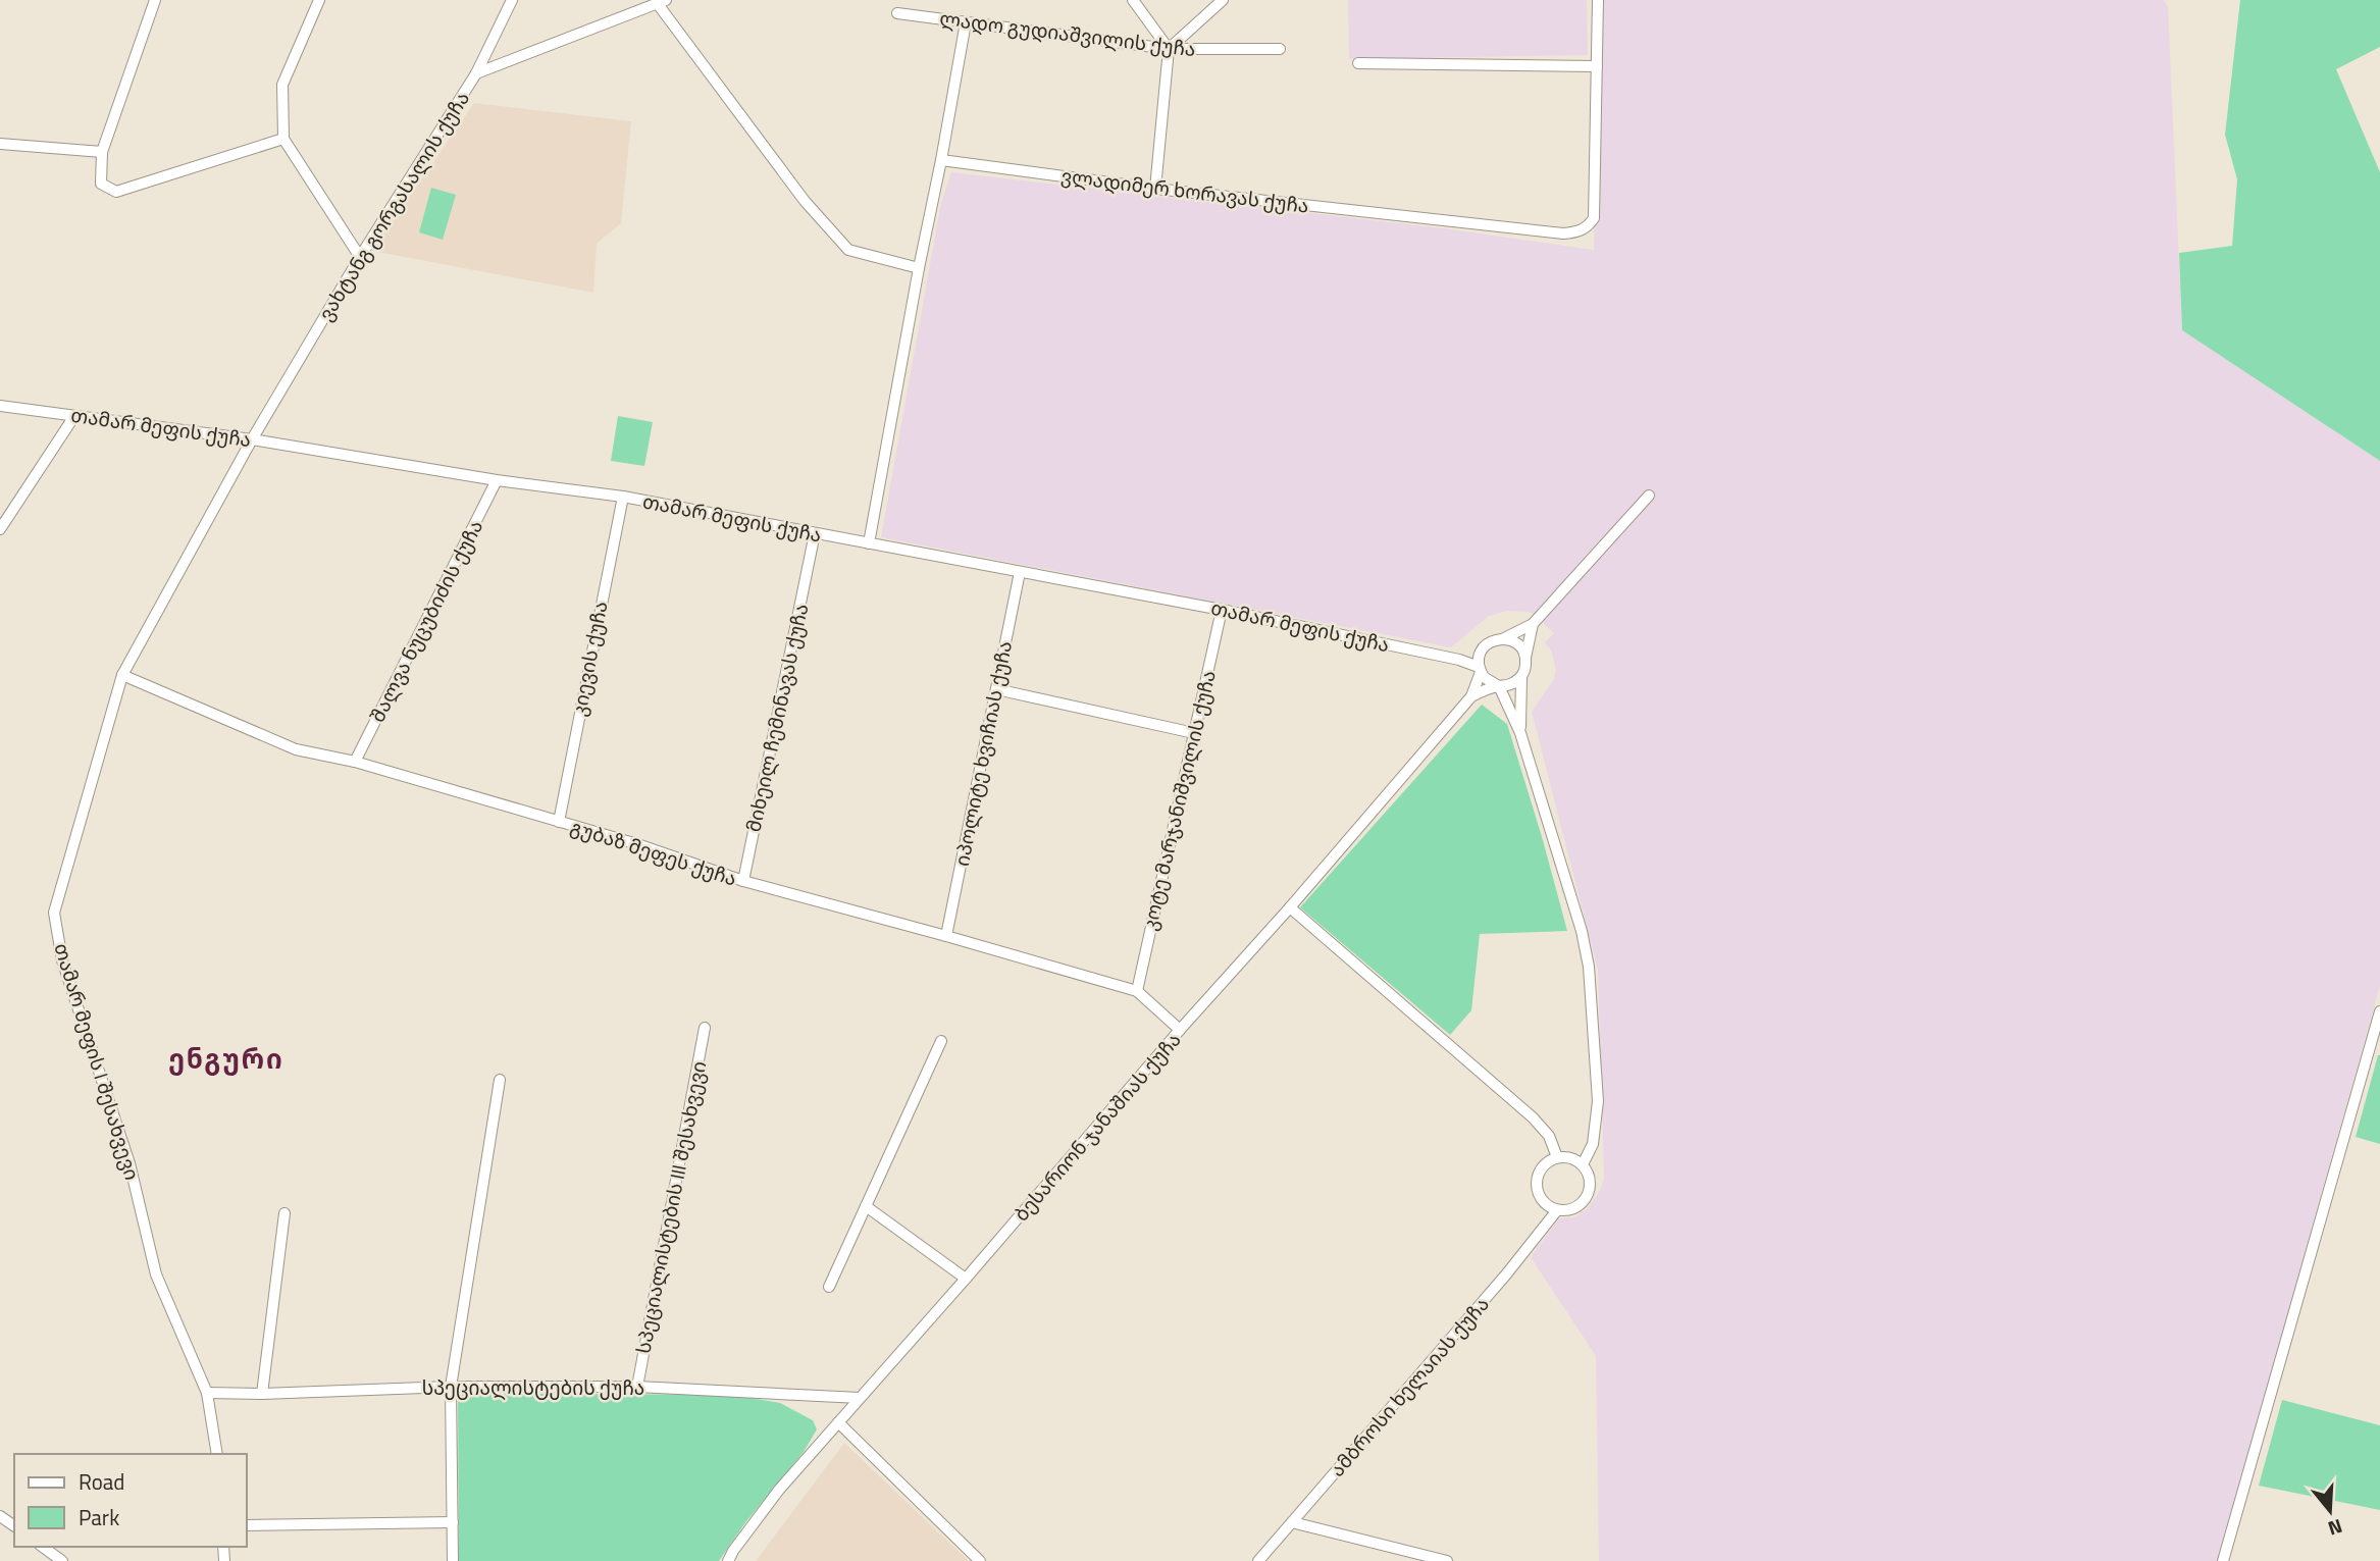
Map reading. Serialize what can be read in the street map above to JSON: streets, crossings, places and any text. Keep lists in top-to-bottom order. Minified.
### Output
{"streets":{"street":["ლადო გუდიაშვილის ქუჩა","ვლადიმერ ხორავას ქუჩა","ვახტანგ გორგასალის ქუჩა","თამარ მეფის ქუჩა","შალვა ნუცუბიძის ქუჩა","კიევის ქუჩა","მიხეილ ჩემინავას ქუჩა","იპოლიტე ხვიჩიას ქუჩა","კოტე მარჯანიშვილის ქუჩა","გუბაზ მეფეს ქუჩა","თამარ მეფის I შესახვევი","ბესარიონ ჯანაშიას ქუჩა","სპეციალისტების III შესახვევი","ამბროსი ხელაიას ქუჩა","სპეციალისტების ქუჩა"]},"crossings":[["ვახტანგ გორგასალის ქუჩა","თამარ მეფის ქუჩა"],["ვახტანგ გორგასალის ქუჩა","თამარ მეფის I შესახვევი"],["თამარ მეფის ქუჩა","შალვა ნუცუბიძის ქუჩა"],["თამარ მეფის ქუჩა","კიევის ქუჩა"],["თამარ მეფის ქუჩა","მიხეილ ჩემინავას ქუჩა"],["თამარ მეფის ქუჩა","იპოლიტე ხვიჩიას ქუჩა"],["თამარ მეფის ქუჩა","კოტე მარჯანიშვილის ქუჩა"],["თამარ მეფის ქუჩა","თამარ მეფის I შესახვევი"],["შალვა ნუცუბიძის ქუჩა","გუბაზ მეფეს ქუჩა"],["კიევის ქუჩა","გუბაზ მეფეს ქუჩა"],["მიხეილ ჩემინავას ქუჩა","გუბაზ მეფეს ქუჩა"],["იპოლიტე ხვიჩიას ქუჩა","გუბაზ მეფეს ქუჩა"],["კოტე მარჯანიშვილის ქუჩა","გუბაზ მეფეს ქუჩა"],["გუბაზ მეფეს ქუჩა","თამარ მეფის I შესახვევი"],["გუბაზ მეფეს ქუჩა","ბესარიონ ჯანაშიას ქუჩა"],["თამარ მეფის I შესახვევი","სპეციალისტების ქუჩა"],["ბესარიონ ჯანაშიას ქუჩა","სპეციალისტების ქუჩა"],["სპეციალისტების III შესახვევი","სპეციალისტების ქუჩა"]],"districts":["ენგური"],"legend":["Road","Park"],"north":"bottom"}
